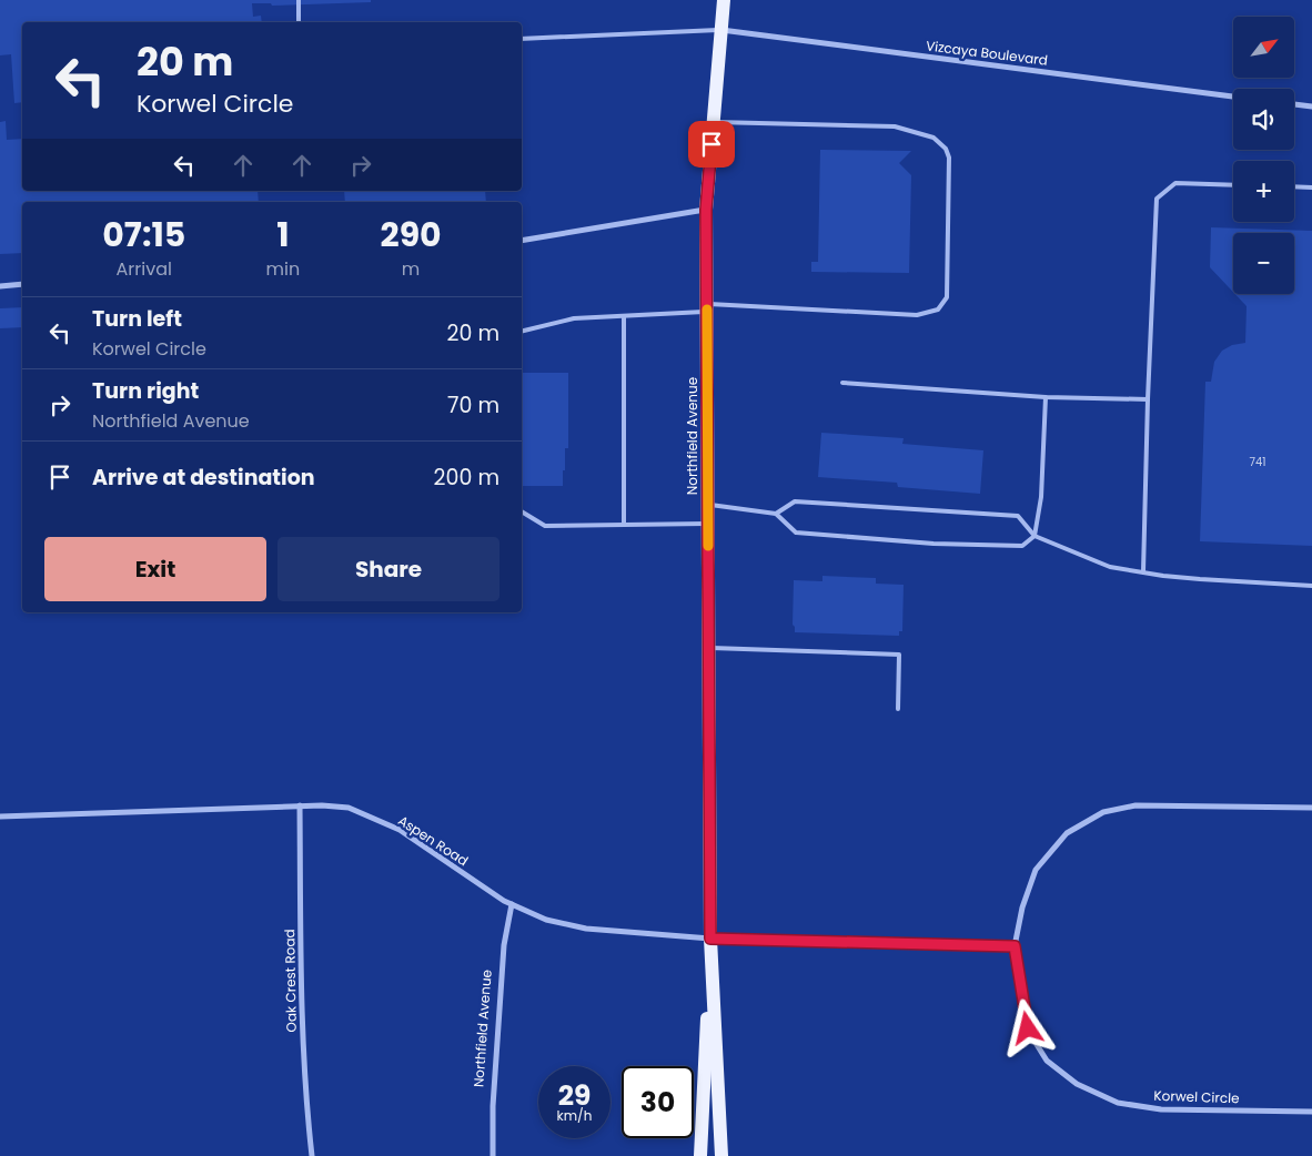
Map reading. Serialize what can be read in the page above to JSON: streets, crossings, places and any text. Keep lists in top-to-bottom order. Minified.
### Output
{"streets":{"main road":["Northfield Avenue"],"street":["Vizcaya Boulevard","Aspen Road","Oak Crest Road","Korwel Circle"]},"crossings":[["Vizcaya Boulevard","Northfield Avenue"],["Northfield Avenue","Aspen Road"],["Aspen Road","Oak Crest Road"]],"house_numbers":["741"],"north":"top right","page":{"map_buttons":["+","−"],"turn":["20 m","Korwel Circle"],"eta":["07:15","Arrival","1","min","290","m"],"list":[{"name":"Turn left","note":"Korwel Circle","value":"20 m"},{"name":"Turn right","note":"Northfield Avenue","value":"70 m"},{"name":"Arrive at destination","value":"200 m"}],"buttons":["Exit","Share"],"speed":"29 km/h","limit":"30"}}
